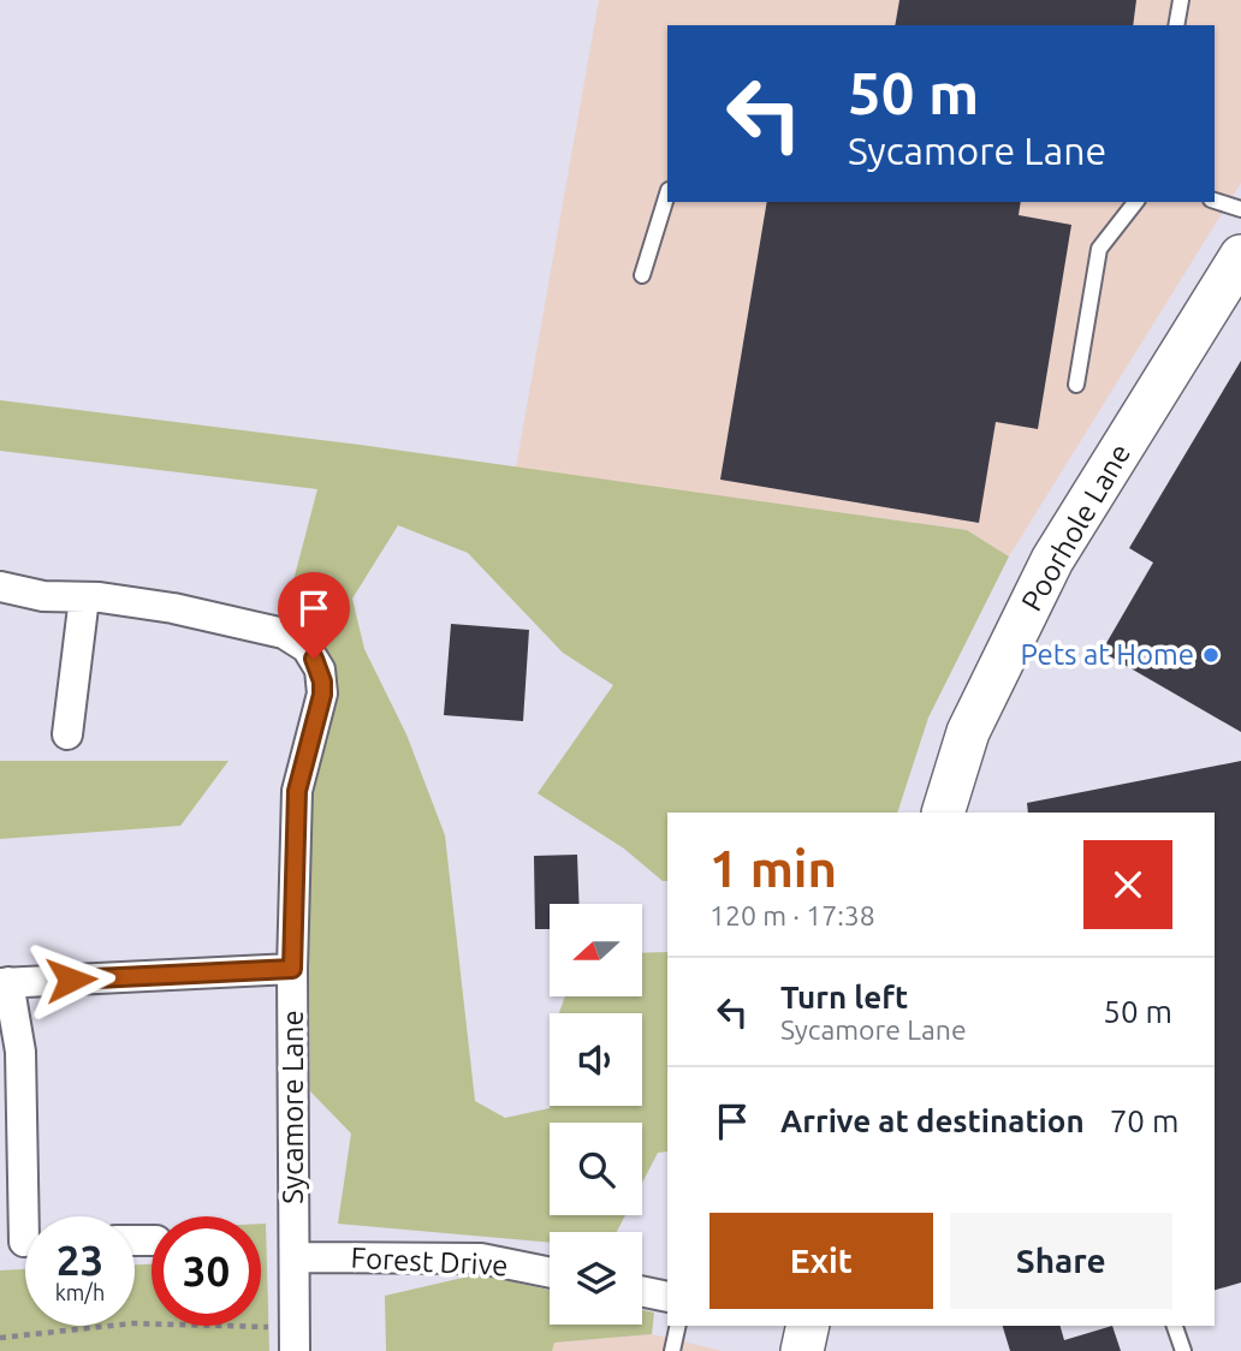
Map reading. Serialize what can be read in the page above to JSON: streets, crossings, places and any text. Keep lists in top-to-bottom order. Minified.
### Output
{"streets":{"street":["Poorhole Lane","Sycamore Lane","Forest Drive"]},"crossings":[["Sycamore Lane","Forest Drive"]],"places":["Pets at Home"],"north":"left","page":{"turn":["50 m","Sycamore Lane"],"heading":["1 min","120 m · 17:38"],"list":[{"name":"Turn left","note":"Sycamore Lane","value":"50 m"},{"name":"Arrive at destination","value":"70 m"}],"buttons":["Exit","Share"],"speed":"23 km/h","limit":"30"}}
